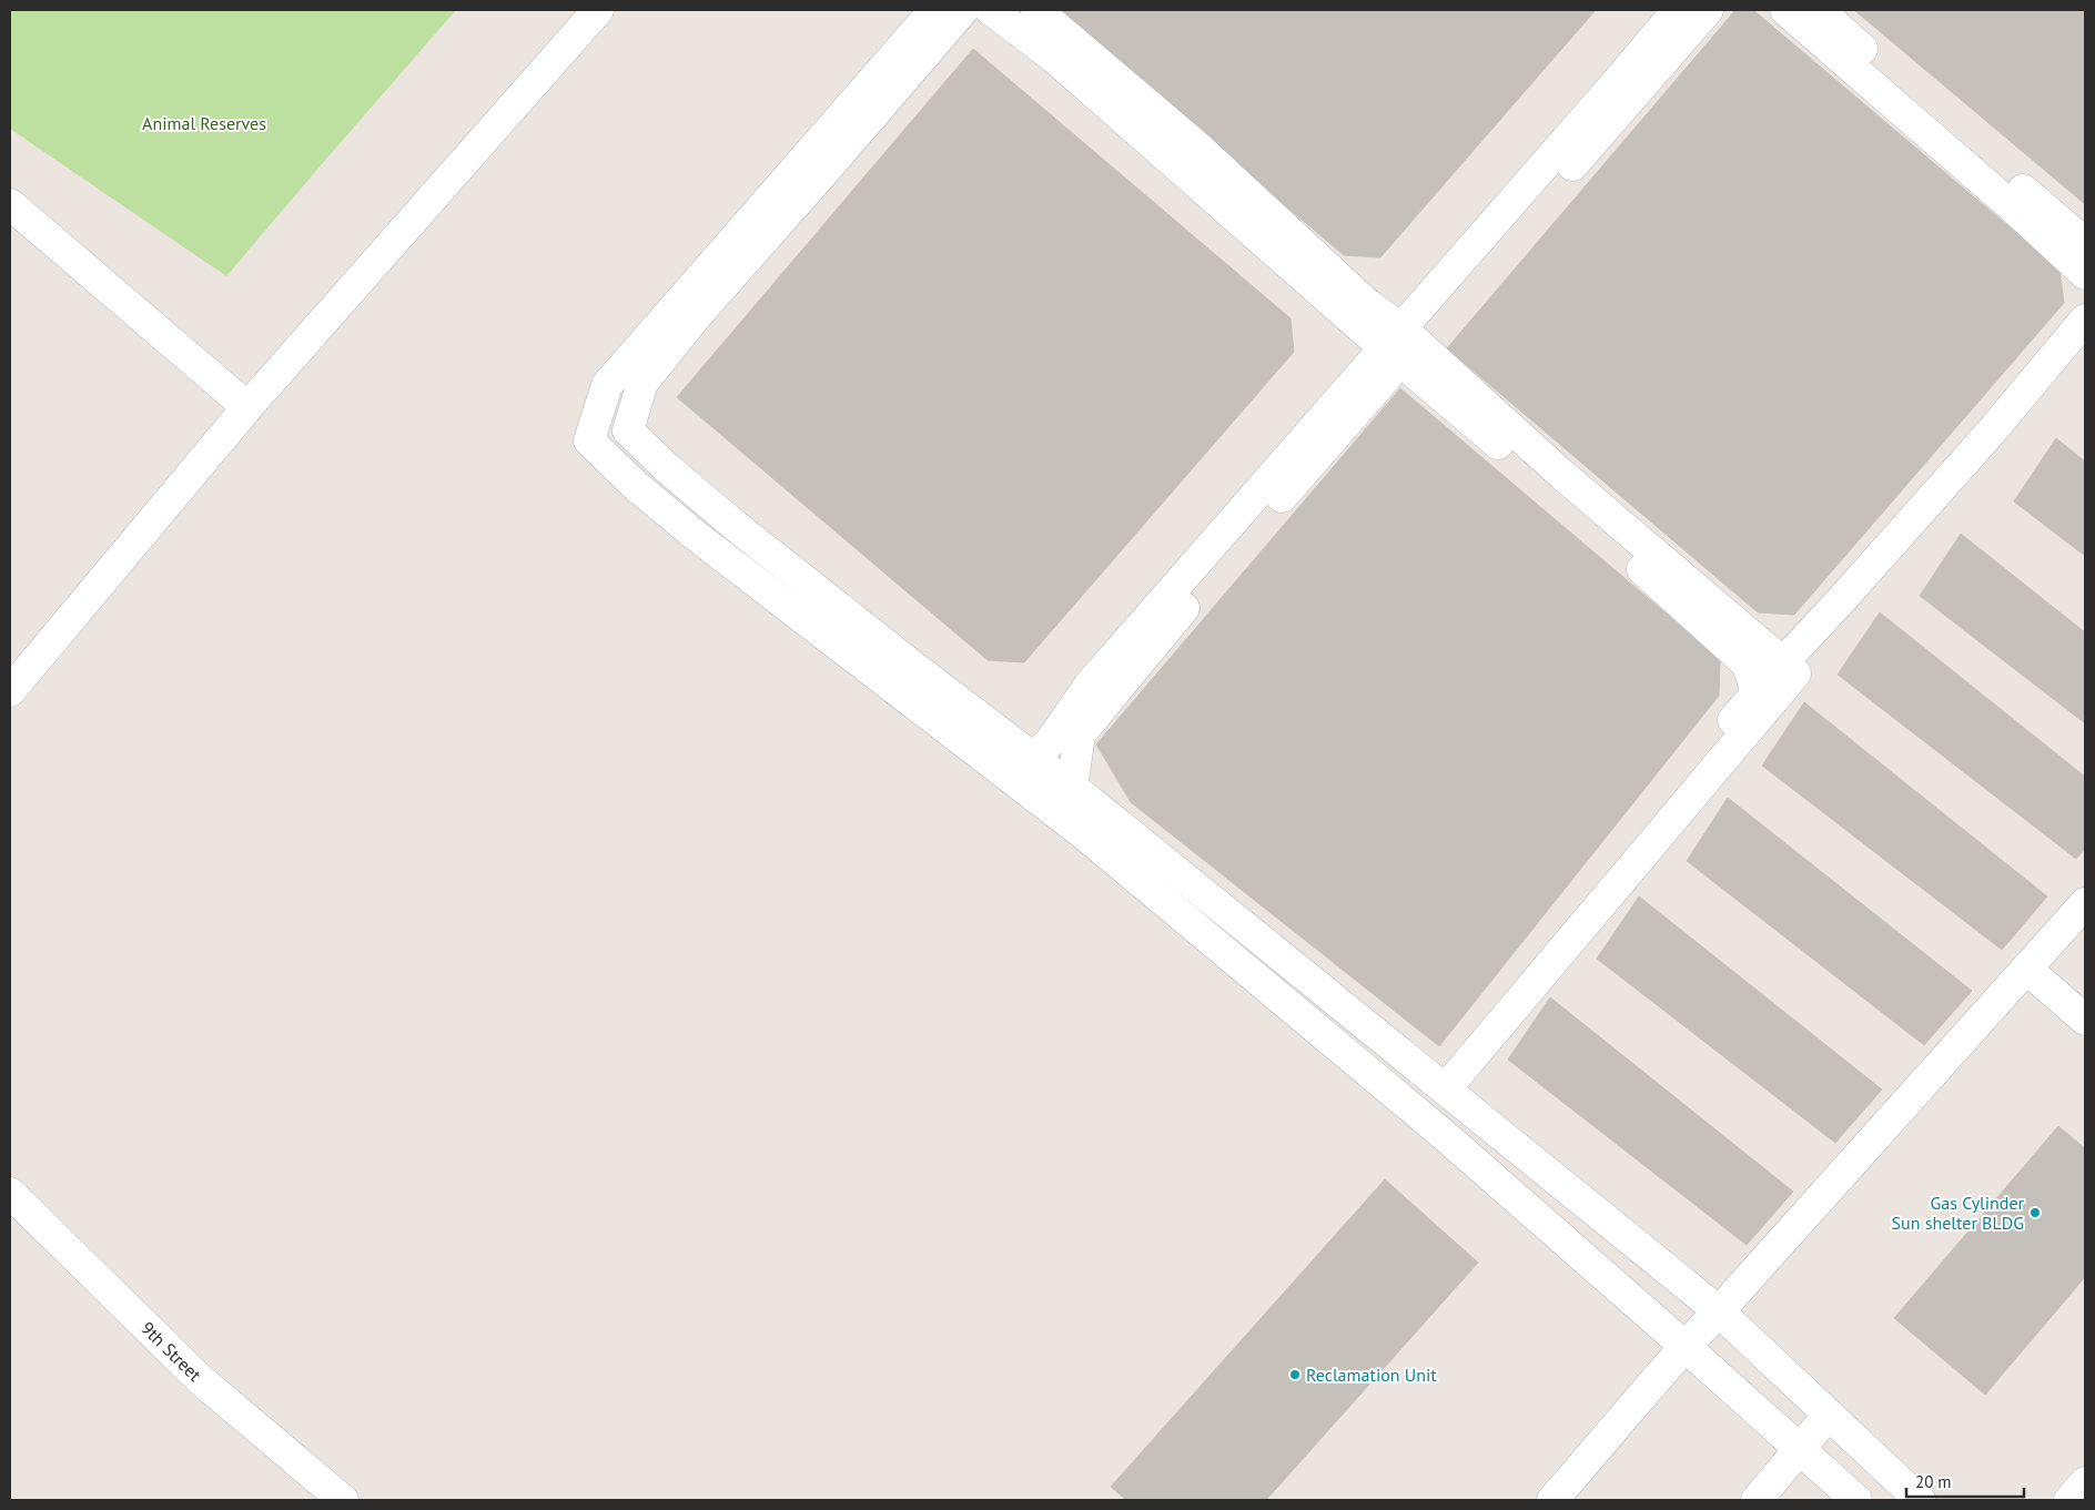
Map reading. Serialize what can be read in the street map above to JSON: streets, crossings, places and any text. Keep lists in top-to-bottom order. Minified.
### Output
{"streets":{"street":["9th Street"]},"parks":["Animal Reserves"],"places":["Gas Cylinder Sun shelter BLDG","Reclamation Unit"],"scale_bar":"20 m"}
